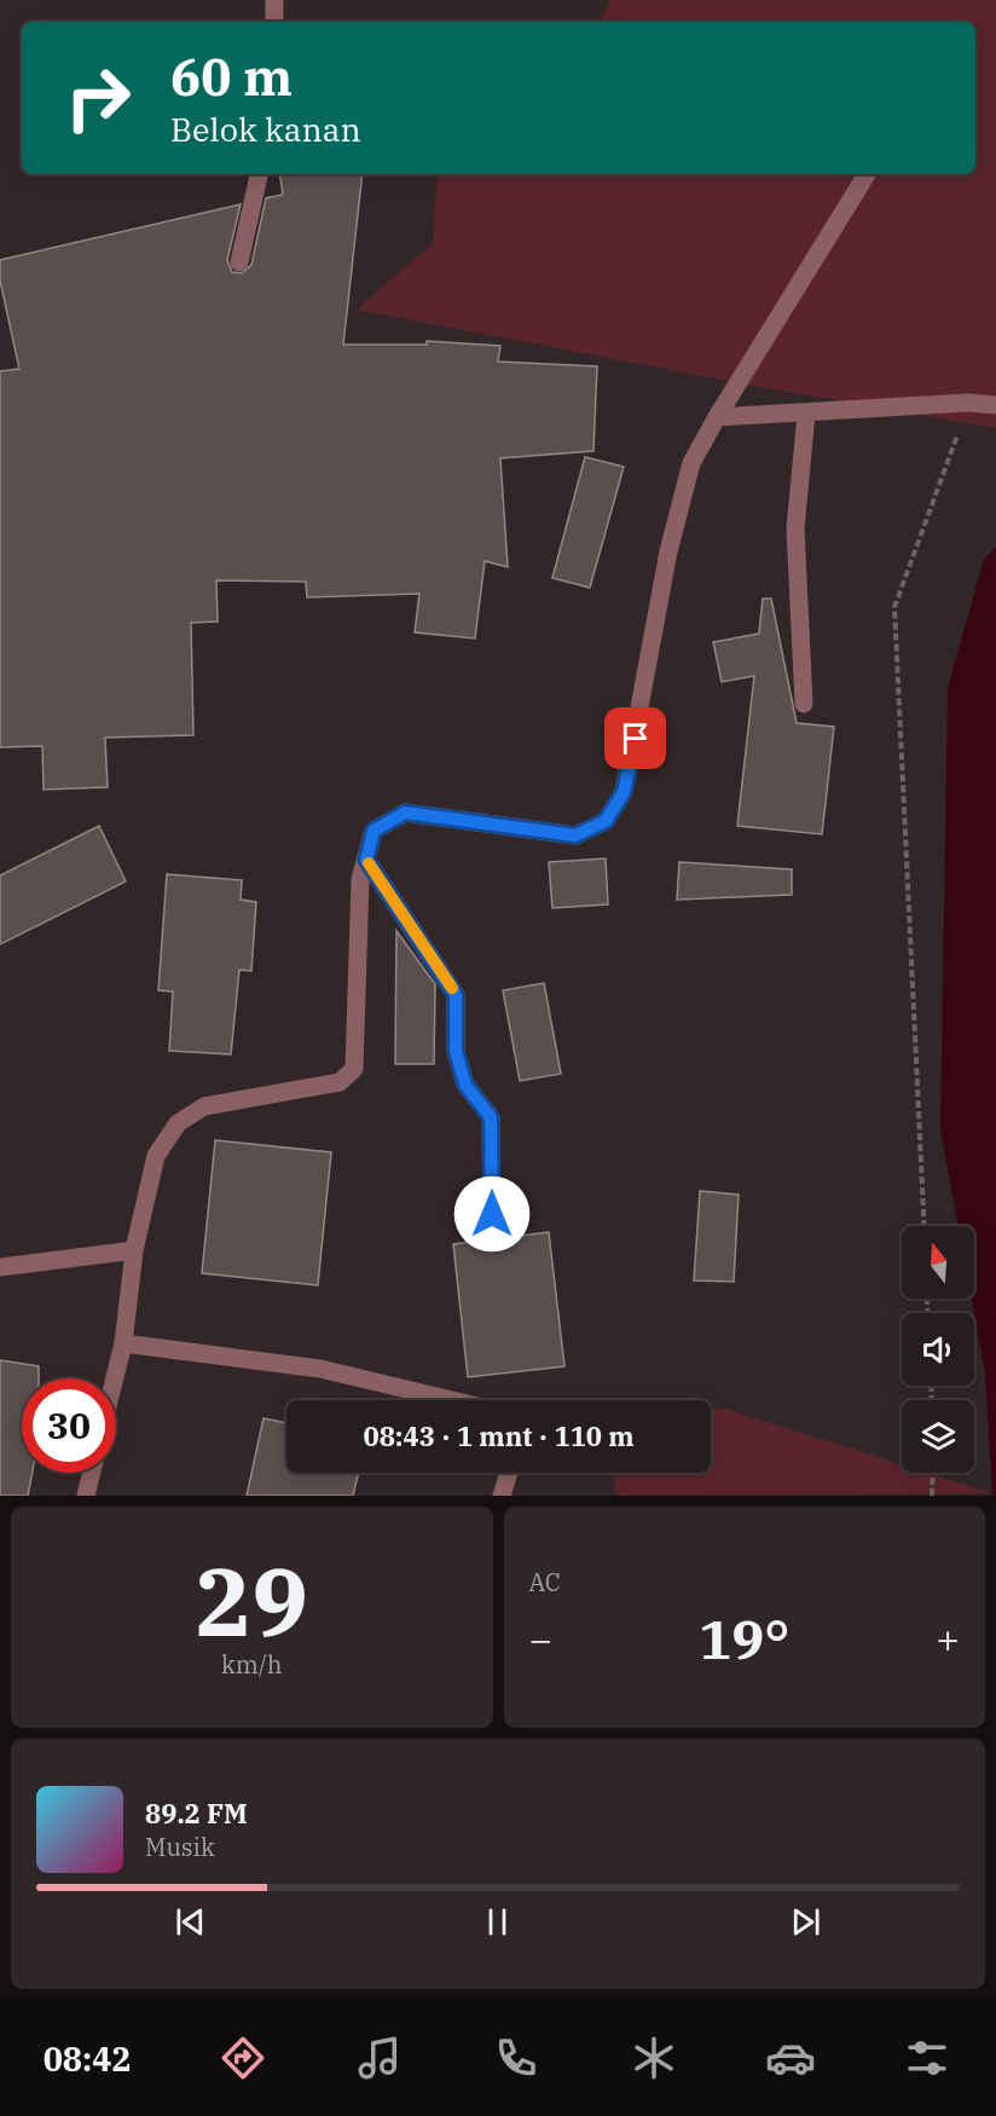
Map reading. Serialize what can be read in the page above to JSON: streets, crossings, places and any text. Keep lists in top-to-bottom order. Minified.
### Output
{"north":"top","page":{"turn":["60 m","Belok kanan"],"limit":"30","trip":"08:43 · 1 mnt · 110 m","tile":[["29","km/h"],"AC"],"heat":["−","19°","+"],"song":["89.2 FM","Musik"],"tabs":"08:42"}}
